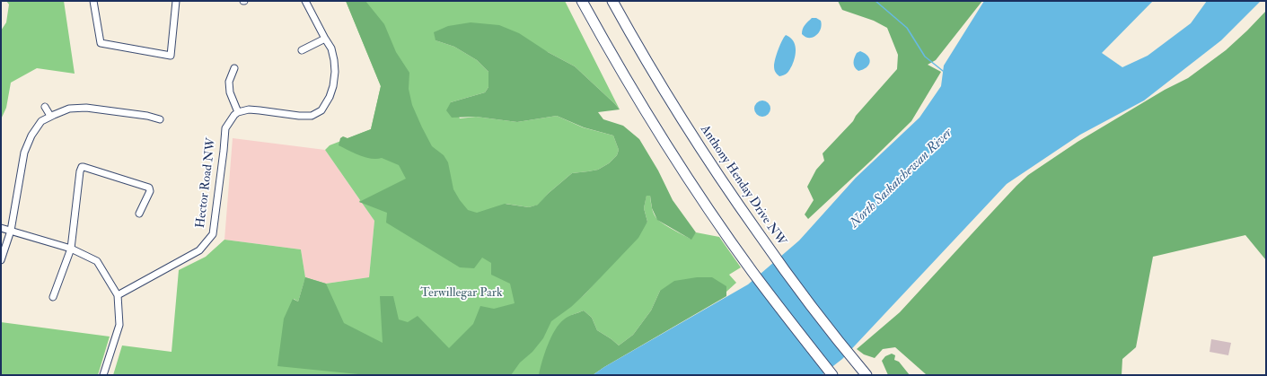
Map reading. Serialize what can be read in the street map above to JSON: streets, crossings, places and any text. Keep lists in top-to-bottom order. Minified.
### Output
{"streets":{"highway":["Anthony Henday Drive NW"],"street":["Hector Road NW"]},"water":["North Saskatchewan River"],"parks":["Terwillegar Park"]}
